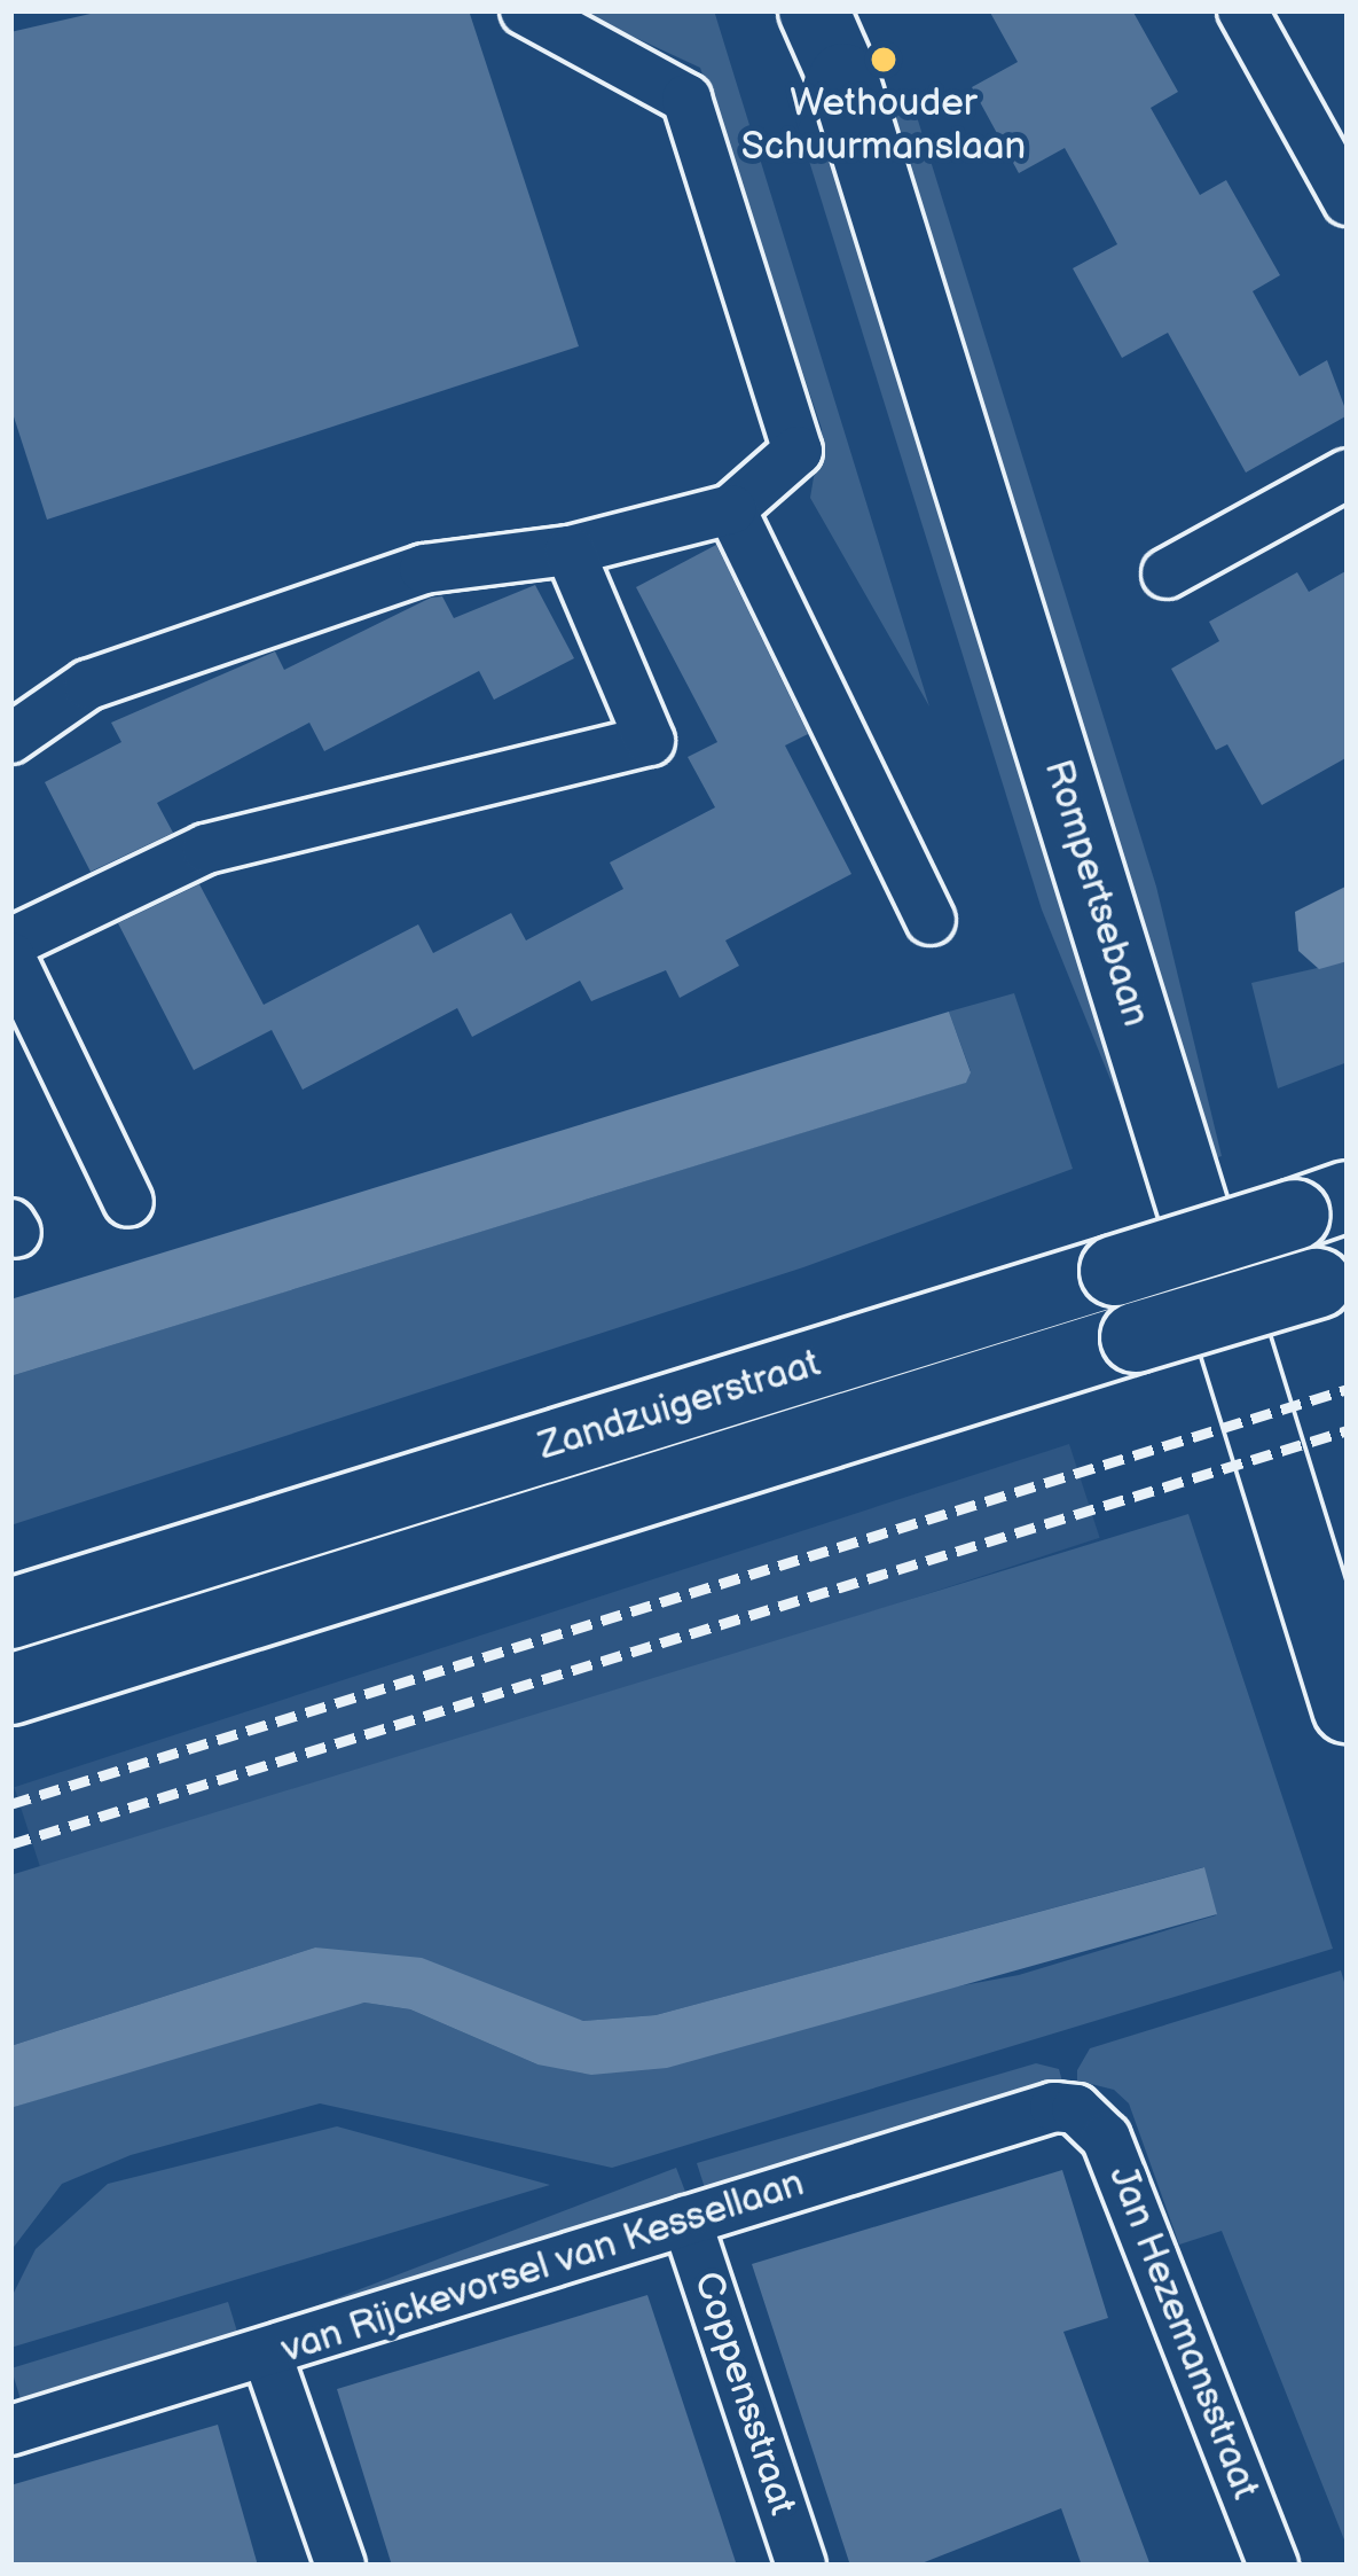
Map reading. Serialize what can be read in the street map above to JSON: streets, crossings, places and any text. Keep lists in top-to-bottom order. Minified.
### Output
{"streets":{"main road":["Rompertsebaan","Zandzuigerstraat"],"street":["van Rijckevorsel van Kessellaan","Jan Hezemansstraat","Coppensstraat"]},"crossings":[["van Rijckevorsel van Kessellaan","Jan Hezemansstraat"],["van Rijckevorsel van Kessellaan","Coppensstraat"]],"places":["Wethouder Schuurmanslaan"]}
